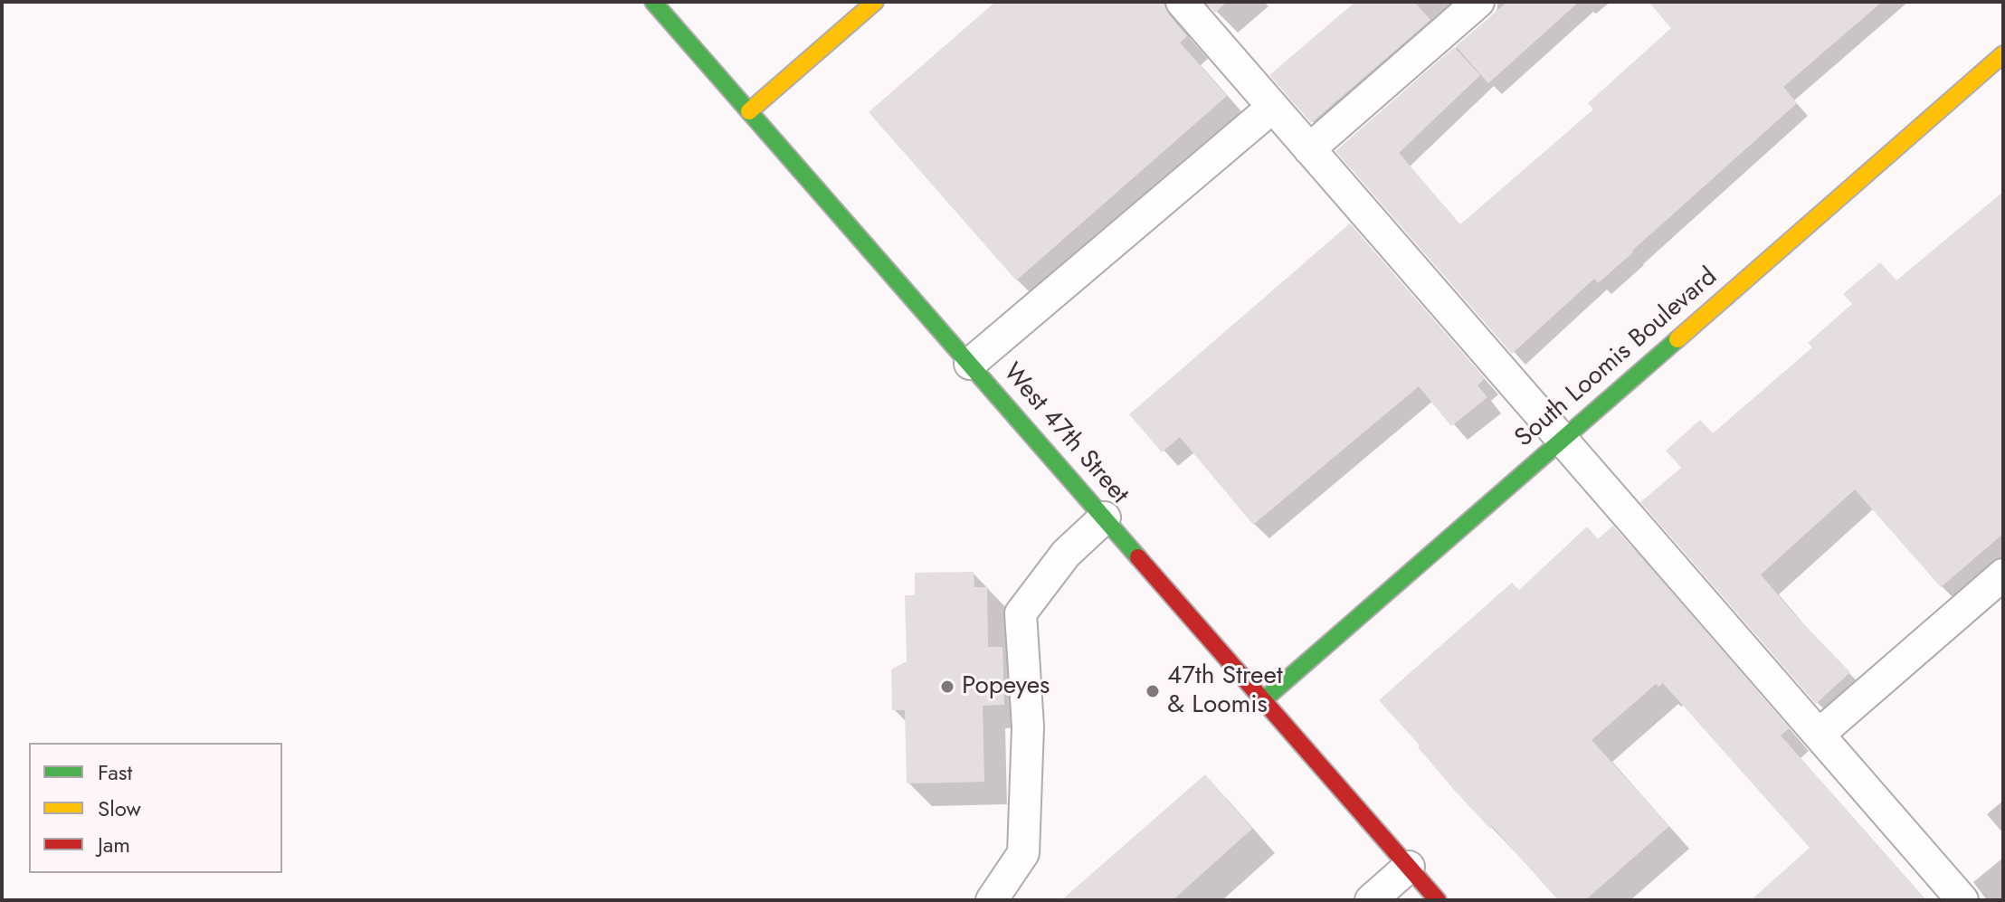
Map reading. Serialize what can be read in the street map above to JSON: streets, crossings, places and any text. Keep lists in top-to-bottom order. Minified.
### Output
{"streets":{"main road":["South Loomis Boulevard","West 47th Street"]},"crossings":[["South Loomis Boulevard","West 47th Street"]],"places":["Popeyes","47th Street & Loomis"],"legend":["Fast","Slow","Jam"]}
